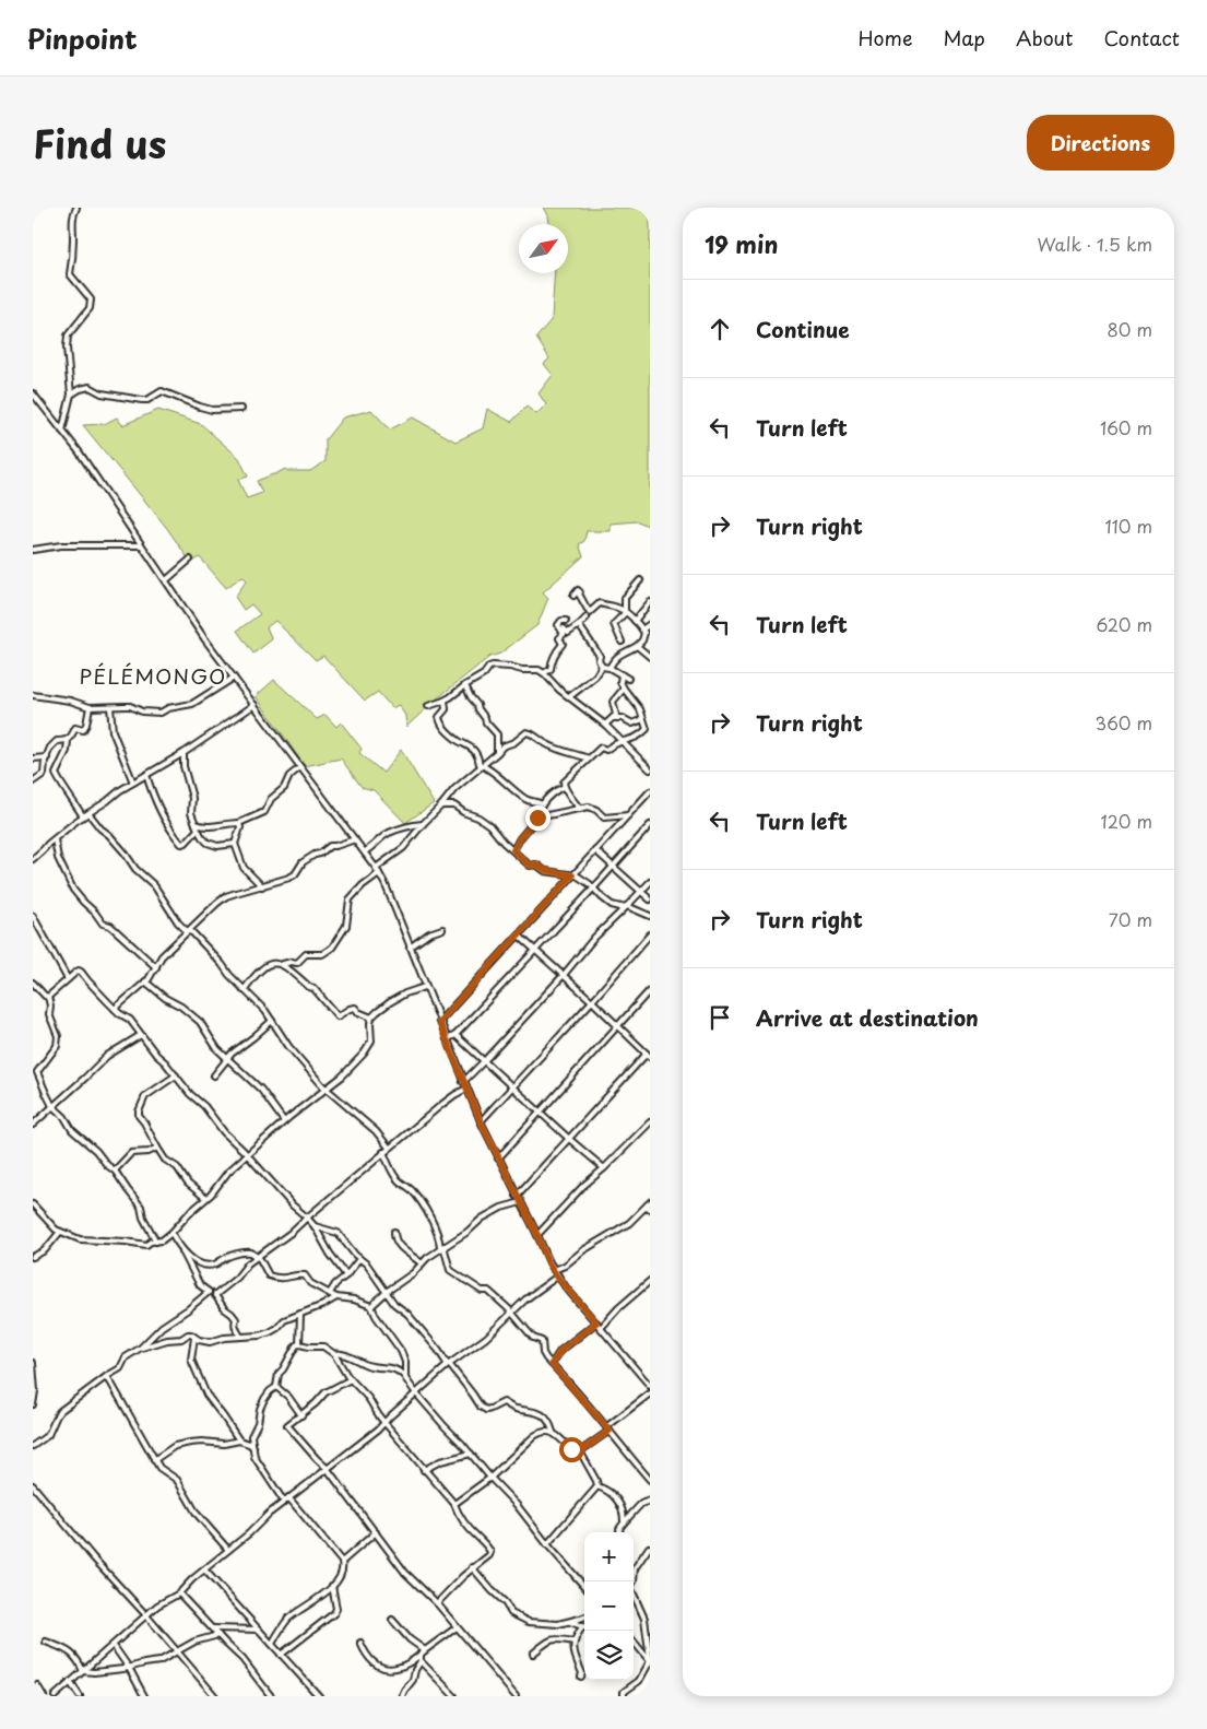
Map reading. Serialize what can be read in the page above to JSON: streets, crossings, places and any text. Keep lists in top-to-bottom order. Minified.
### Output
{"districts":["PÉLÉMONGO"],"north":"top right","page":{"header":"Pinpoint","nav":["Home","Map","About","Contact"],"title":"Find us","buttons":"Directions","heading":["19 min","Walk · 1.5 km"],"list":[["Continue","80 m"],["Turn left","160 m"],["Turn right","110 m"],["Turn left","620 m"],["Turn right","360 m"],["Turn left","120 m"],["Turn right","70 m"],"Arrive at destination"],"map_buttons":["+","−"]}}
